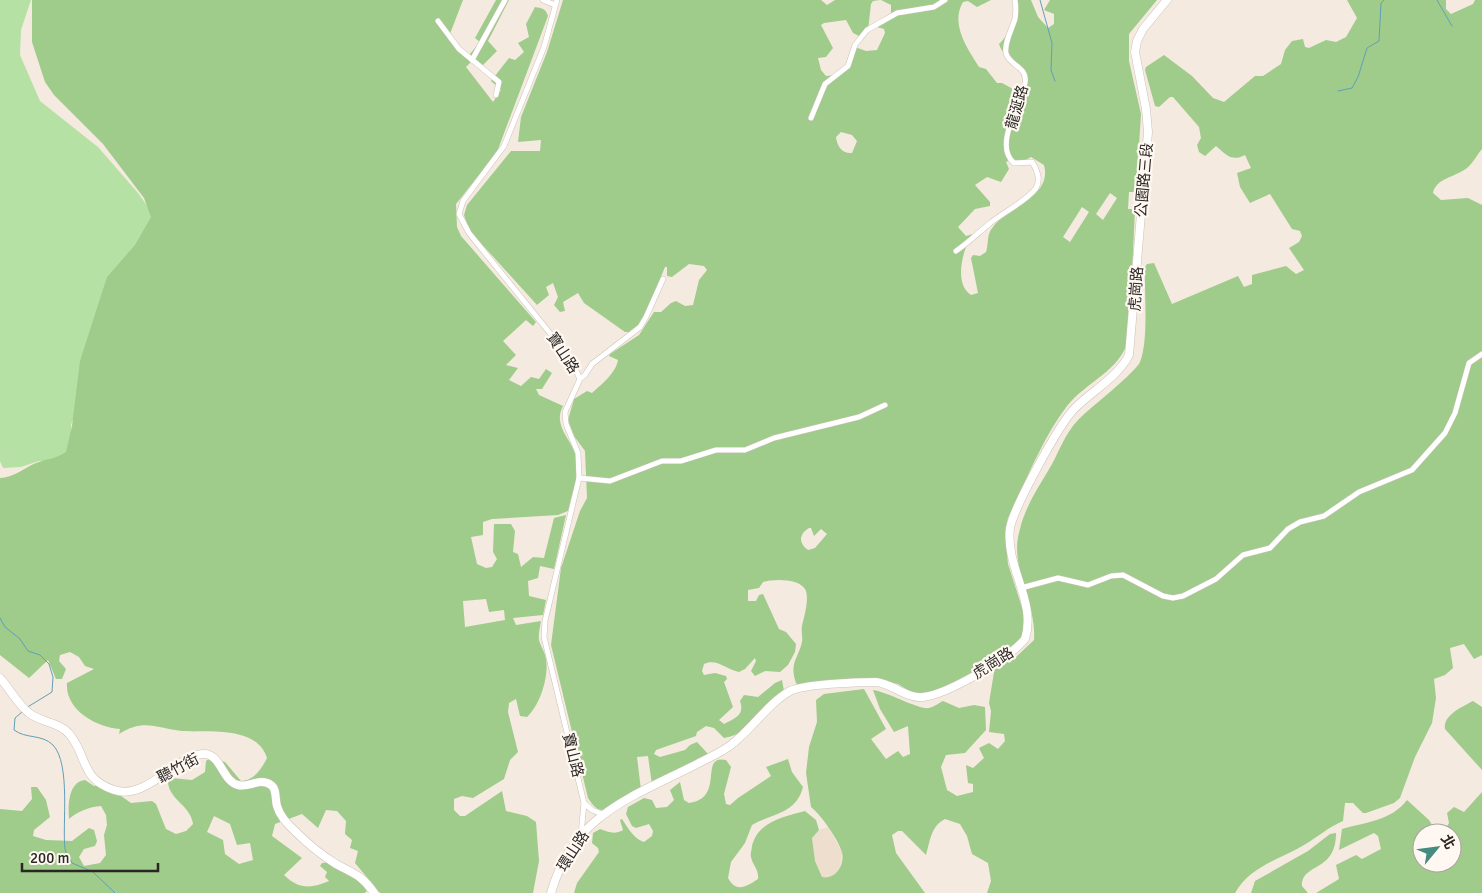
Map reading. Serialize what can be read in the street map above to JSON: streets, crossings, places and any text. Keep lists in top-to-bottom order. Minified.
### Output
{"streets":{"main road":["公園路三段","虎崗路","聽竹街","環山路"],"street":["龍涎路","寶山路"]},"crossings":[["公園路三段","虎崗路"],["虎崗路","環山路"],["寶山路","環山路"]],"scale_bar":"200 m","north":"top right"}
